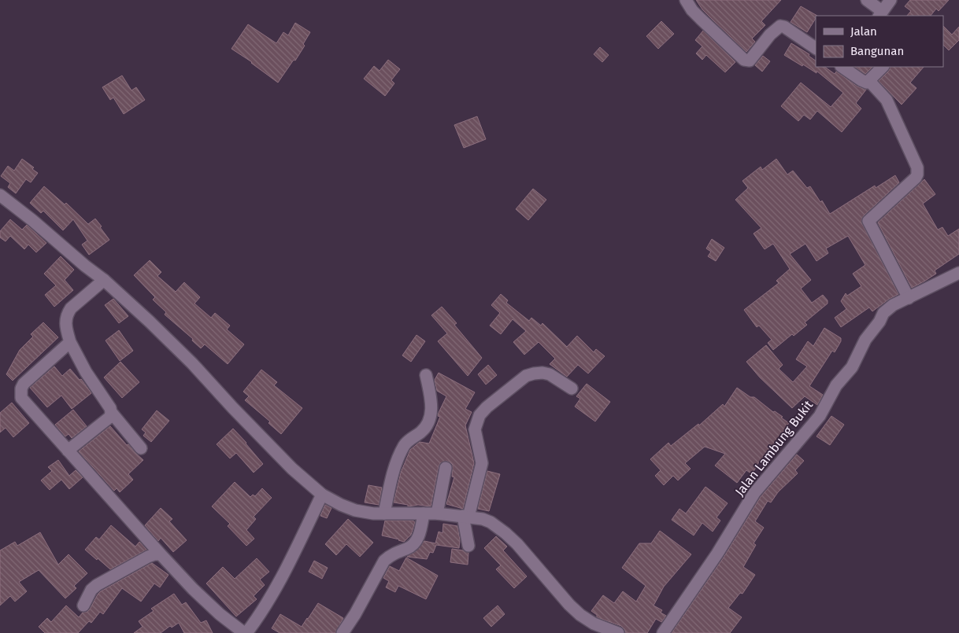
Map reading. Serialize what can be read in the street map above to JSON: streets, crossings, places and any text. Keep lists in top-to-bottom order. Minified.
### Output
{"streets":{"street":["Jalan Lambung Bukit"]},"legend":["Jalan","Bangunan"]}
